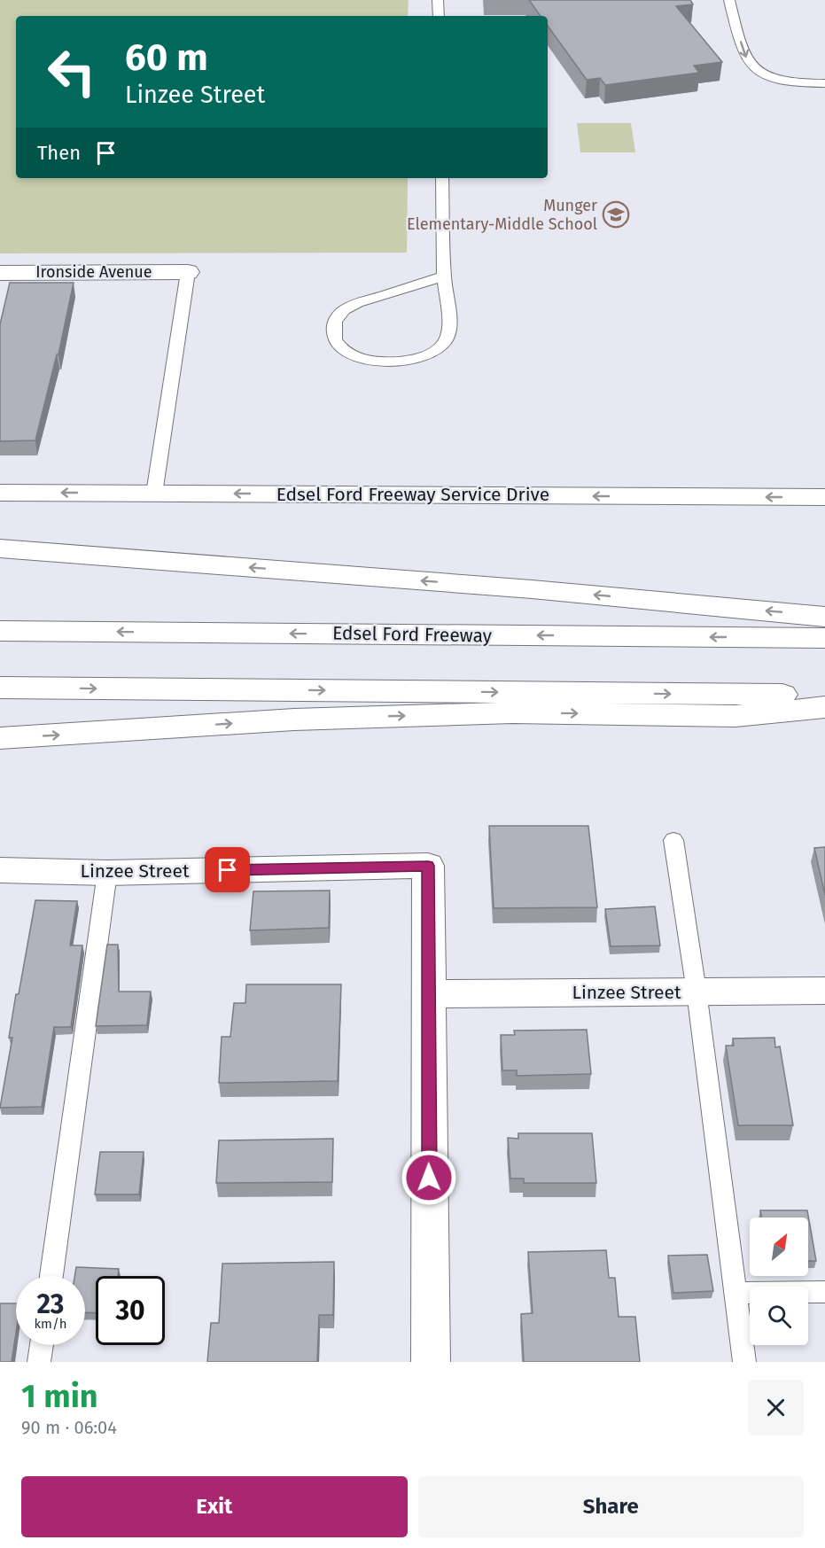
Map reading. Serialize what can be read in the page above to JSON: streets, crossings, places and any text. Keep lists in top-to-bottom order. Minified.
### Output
{"streets":{"main road":["Ironside Avenue","Edsel Ford Freeway Service Drive","Edsel Ford Freeway","Linzee Street"]},"places":{"school or university":["Munger Elementary-Middle School"]},"north":"top right","page":{"turn":["60 m","Linzee Street"],"then":"Then","speed":"23 km/h","limit":"30","heading":["1 min","90 m · 06:04"],"buttons":["Exit","Share"]}}
